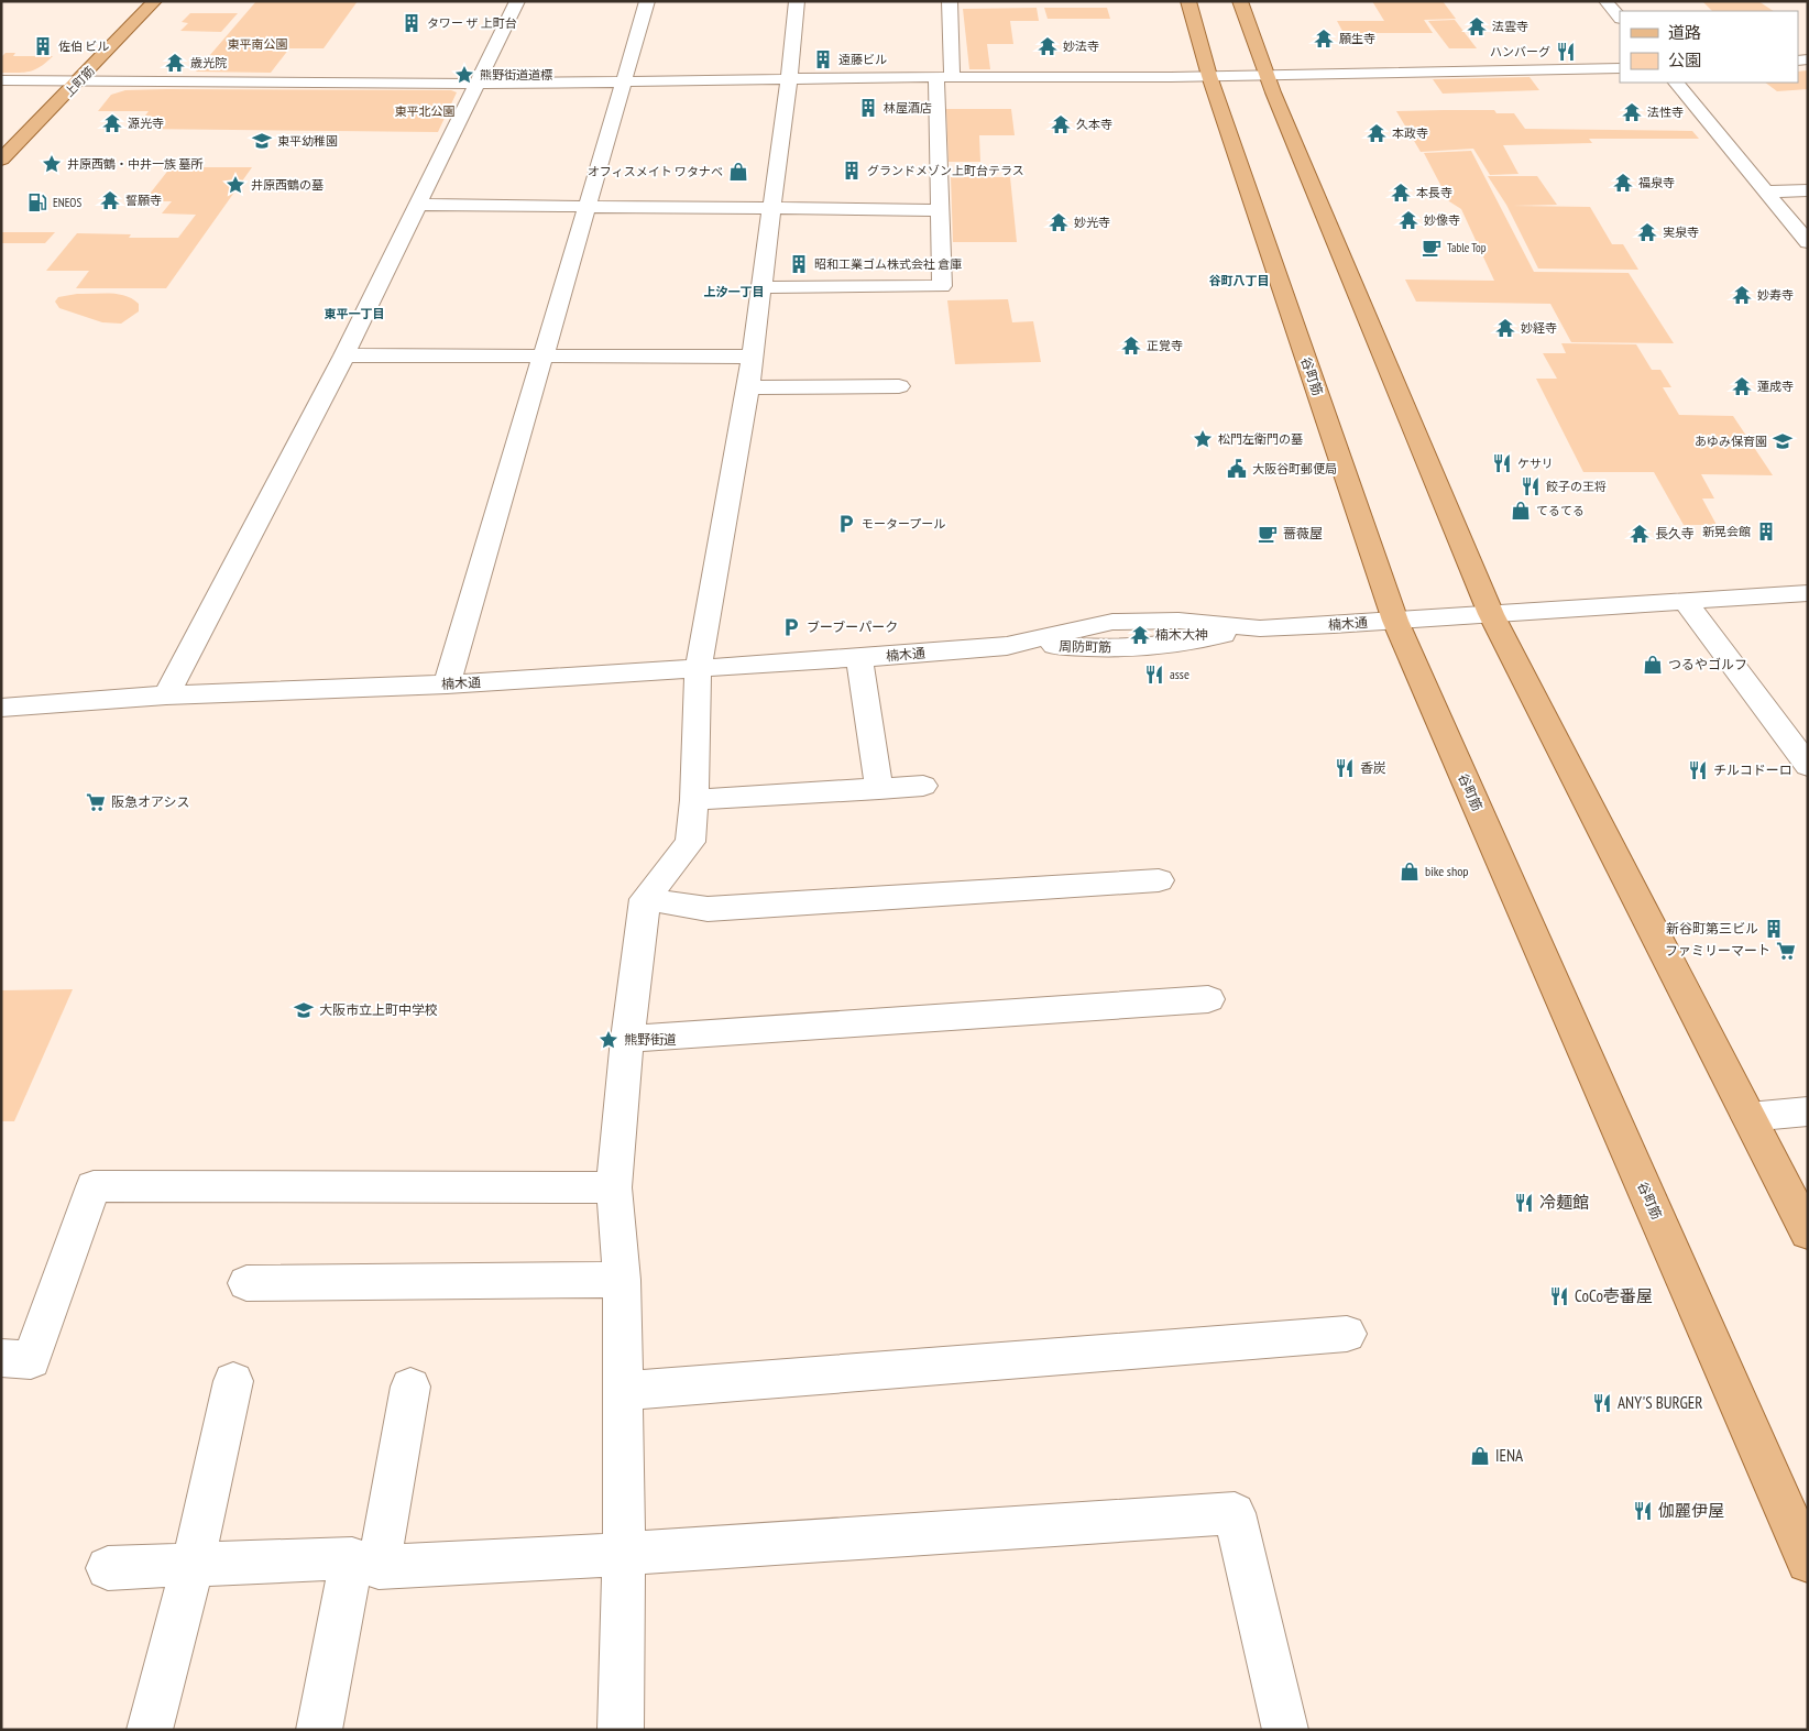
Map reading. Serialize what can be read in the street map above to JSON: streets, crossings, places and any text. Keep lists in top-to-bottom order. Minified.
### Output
{"streets":{"main road":["上町筋","谷町筋"],"street":["楠木通","周防町筋"]},"crossings":[["谷町筋","楠木通"],["楠木通","周防町筋"]],"districts":["谷町八丁目","上汐一丁目","東平一丁目"],"parks":["東平南公園","東平北公園"],"places":{"building":["タワー ザ 上町台","佐伯 ビル","遠藤ビル","林屋酒店","グランドメゾン上町台テラス","昭和工業ゴム株式会社 倉庫","新晃会館","新谷町第三ビル"],"temple":["法雲寺","願生寺","妙法寺","歳光院","法性寺","源光寺","久本寺","本政寺","福泉寺","本長寺","誓願寺","妙像寺","妙光寺","実泉寺","妙寿寺","妙経寺","正覚寺","蓮成寺","長久寺","楠木大神"],"restaurant":["ハンバーグ","ケサリ","餃子の王将","asse","香炭","チルコドーロ","冷麺館","CoCo壱番屋","ANY'S BURGER","伽麗伊屋"],"place":["熊野街道道標","井原西鶴・中井一族 墓所","井原西鶴の墓","松門左衛門の墓","熊野街道"],"school or university":["東平幼稚園","あゆみ保育園","大阪市立上町中学校"],"shop":["オフィスメイト ワタナベ","てるてる","つるやゴルフ","bike shop","IENA"],"fuel station":["ENEOS"],"cafe":["Table Top","薔薇屋"],"public building":["大阪谷町郵便局"],"parking":["モータープール","ブーブーパーク"],"supermarket":["阪急オアシス","ファミリーマート"]},"legend":["道路","公園"]}
